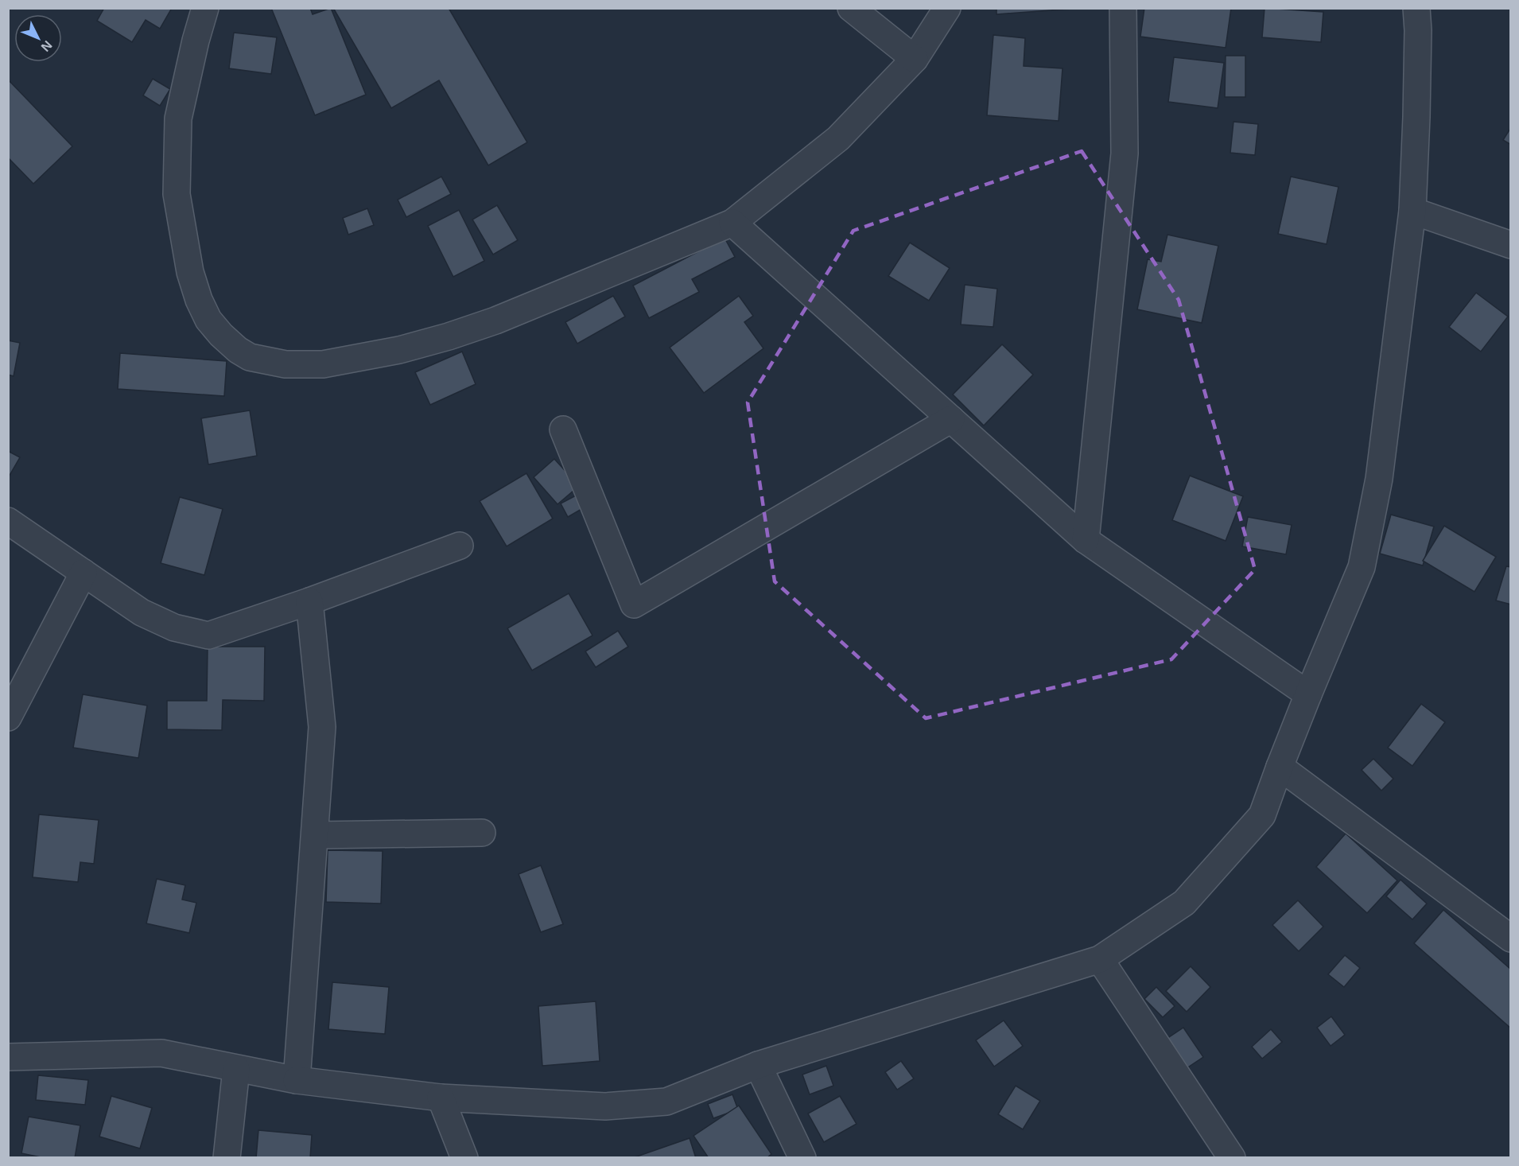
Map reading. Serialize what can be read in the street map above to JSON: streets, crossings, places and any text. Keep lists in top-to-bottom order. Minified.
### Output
{"north":"bottom right"}
